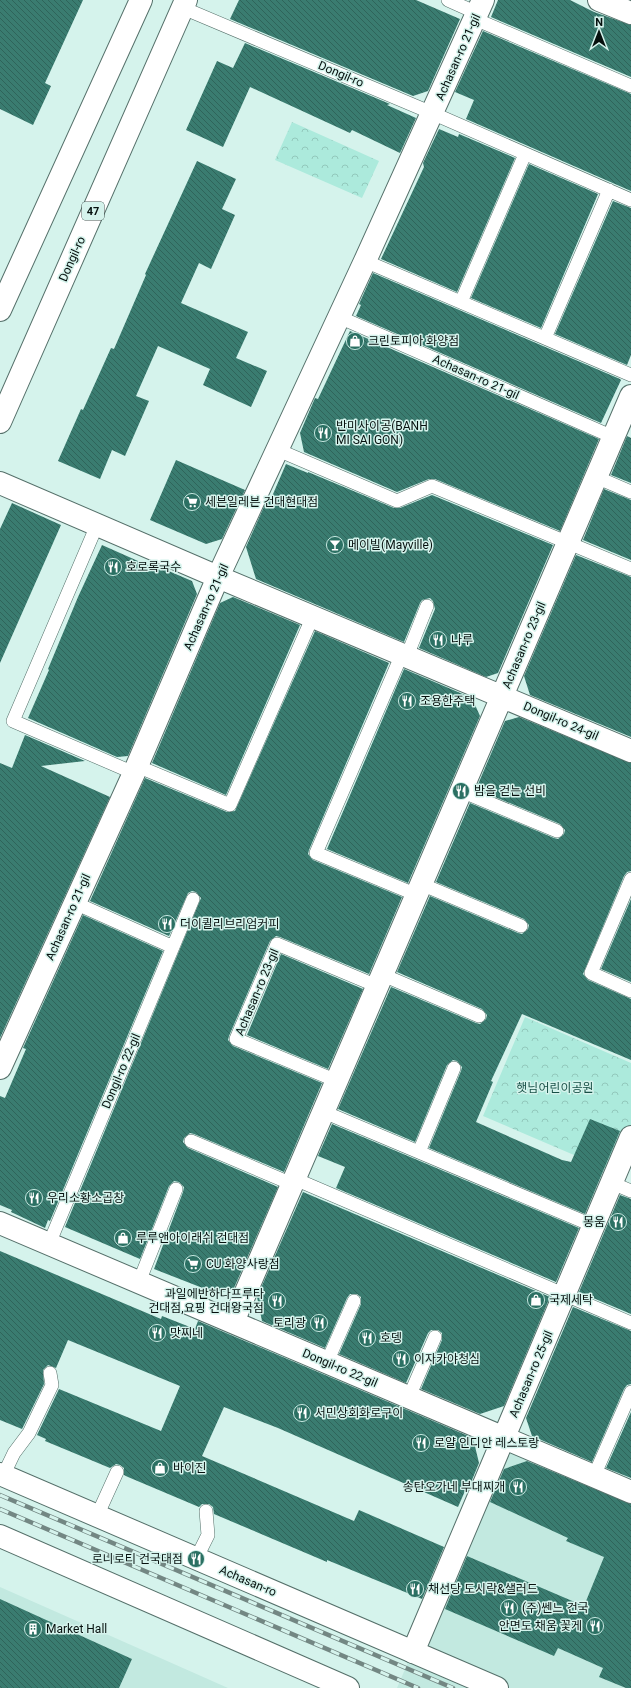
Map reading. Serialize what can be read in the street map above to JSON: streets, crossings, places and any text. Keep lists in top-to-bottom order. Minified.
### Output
{"streets":{"street":["Achasan-ro 21-gil","Dongil-ro","47","Achasan-ro 23-gil","Dongil-ro 24-gil","Dongil-ro 22-gil","Achasan-ro 25-gil","Achasan-ro"]},"crossings":[["Achasan-ro 21-gil","Dongil-ro"],["Achasan-ro 21-gil","Achasan-ro 23-gil"],["Achasan-ro 21-gil","Dongil-ro 24-gil"],["Achasan-ro 23-gil","Dongil-ro 24-gil"],["Achasan-ro 23-gil","Dongil-ro 22-gil"],["Dongil-ro 22-gil","Achasan-ro 25-gil"],["Achasan-ro 25-gil","Achasan-ro"]],"parks":["햇님어린이공원"],"places":{"shop":["크린토피아 화양점","루루앤아이래쉬 건대점","국제세탁","바이진"],"restaurant":["반미사이공(BANH MI SAI GON)","호로록국수","나루","조용한주택","밤을 걷는 선비","더이퀼리브리엄커피","우리소황소곱창","몽움","과일에반하다프루타 건대점,요핑 건대왕국점","토리광","맛찌네","호뎅","이자카야청심","서민상회화로구이","로얄 인디안 레스토랑","송탄오가네 부대찌개","로니로티 건국대점","채선당 도시락&샐러드","(주)쎈느 건국","안면도 채움 꽃게"],"supermarket":["세븐일레븐 건대현대점","CU 화양사랑점"],"bar":["메이빌(Mayville)"],"building":["Market Hall"]},"north":"top"}
